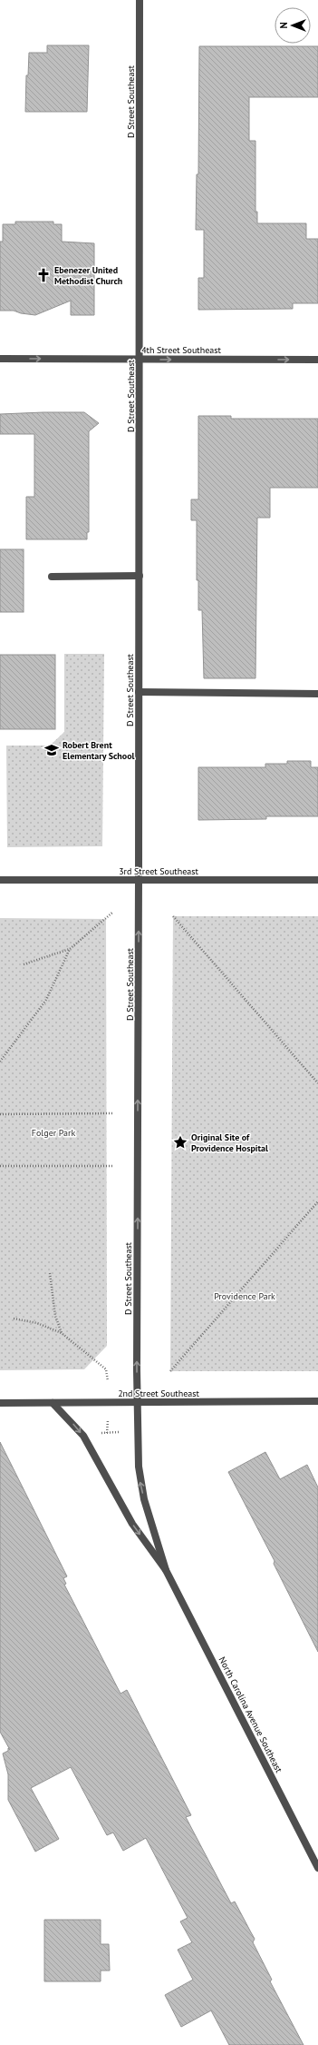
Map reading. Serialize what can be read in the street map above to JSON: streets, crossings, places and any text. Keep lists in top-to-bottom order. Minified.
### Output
{"streets":{"street":["D Street Southeast","4th Street Southeast","3rd Street Southeast","2nd Street Southeast","North Carolina Avenue Southeast"]},"crossings":[["D Street Southeast","4th Street Southeast"],["D Street Southeast","3rd Street Southeast"],["D Street Southeast","2nd Street Southeast"],["D Street Southeast","North Carolina Avenue Southeast"],["2nd Street Southeast","North Carolina Avenue Southeast"]],"one_way":["D Street Southeast","4th Street Southeast"],"parks":["Folger Park","Providence Park"],"places":{"church":["Ebenezer United Methodist Church"],"school or university":["Robert Brent Elementary School"],"place":["Original Site of Providence Hospital"]},"north":"left"}
